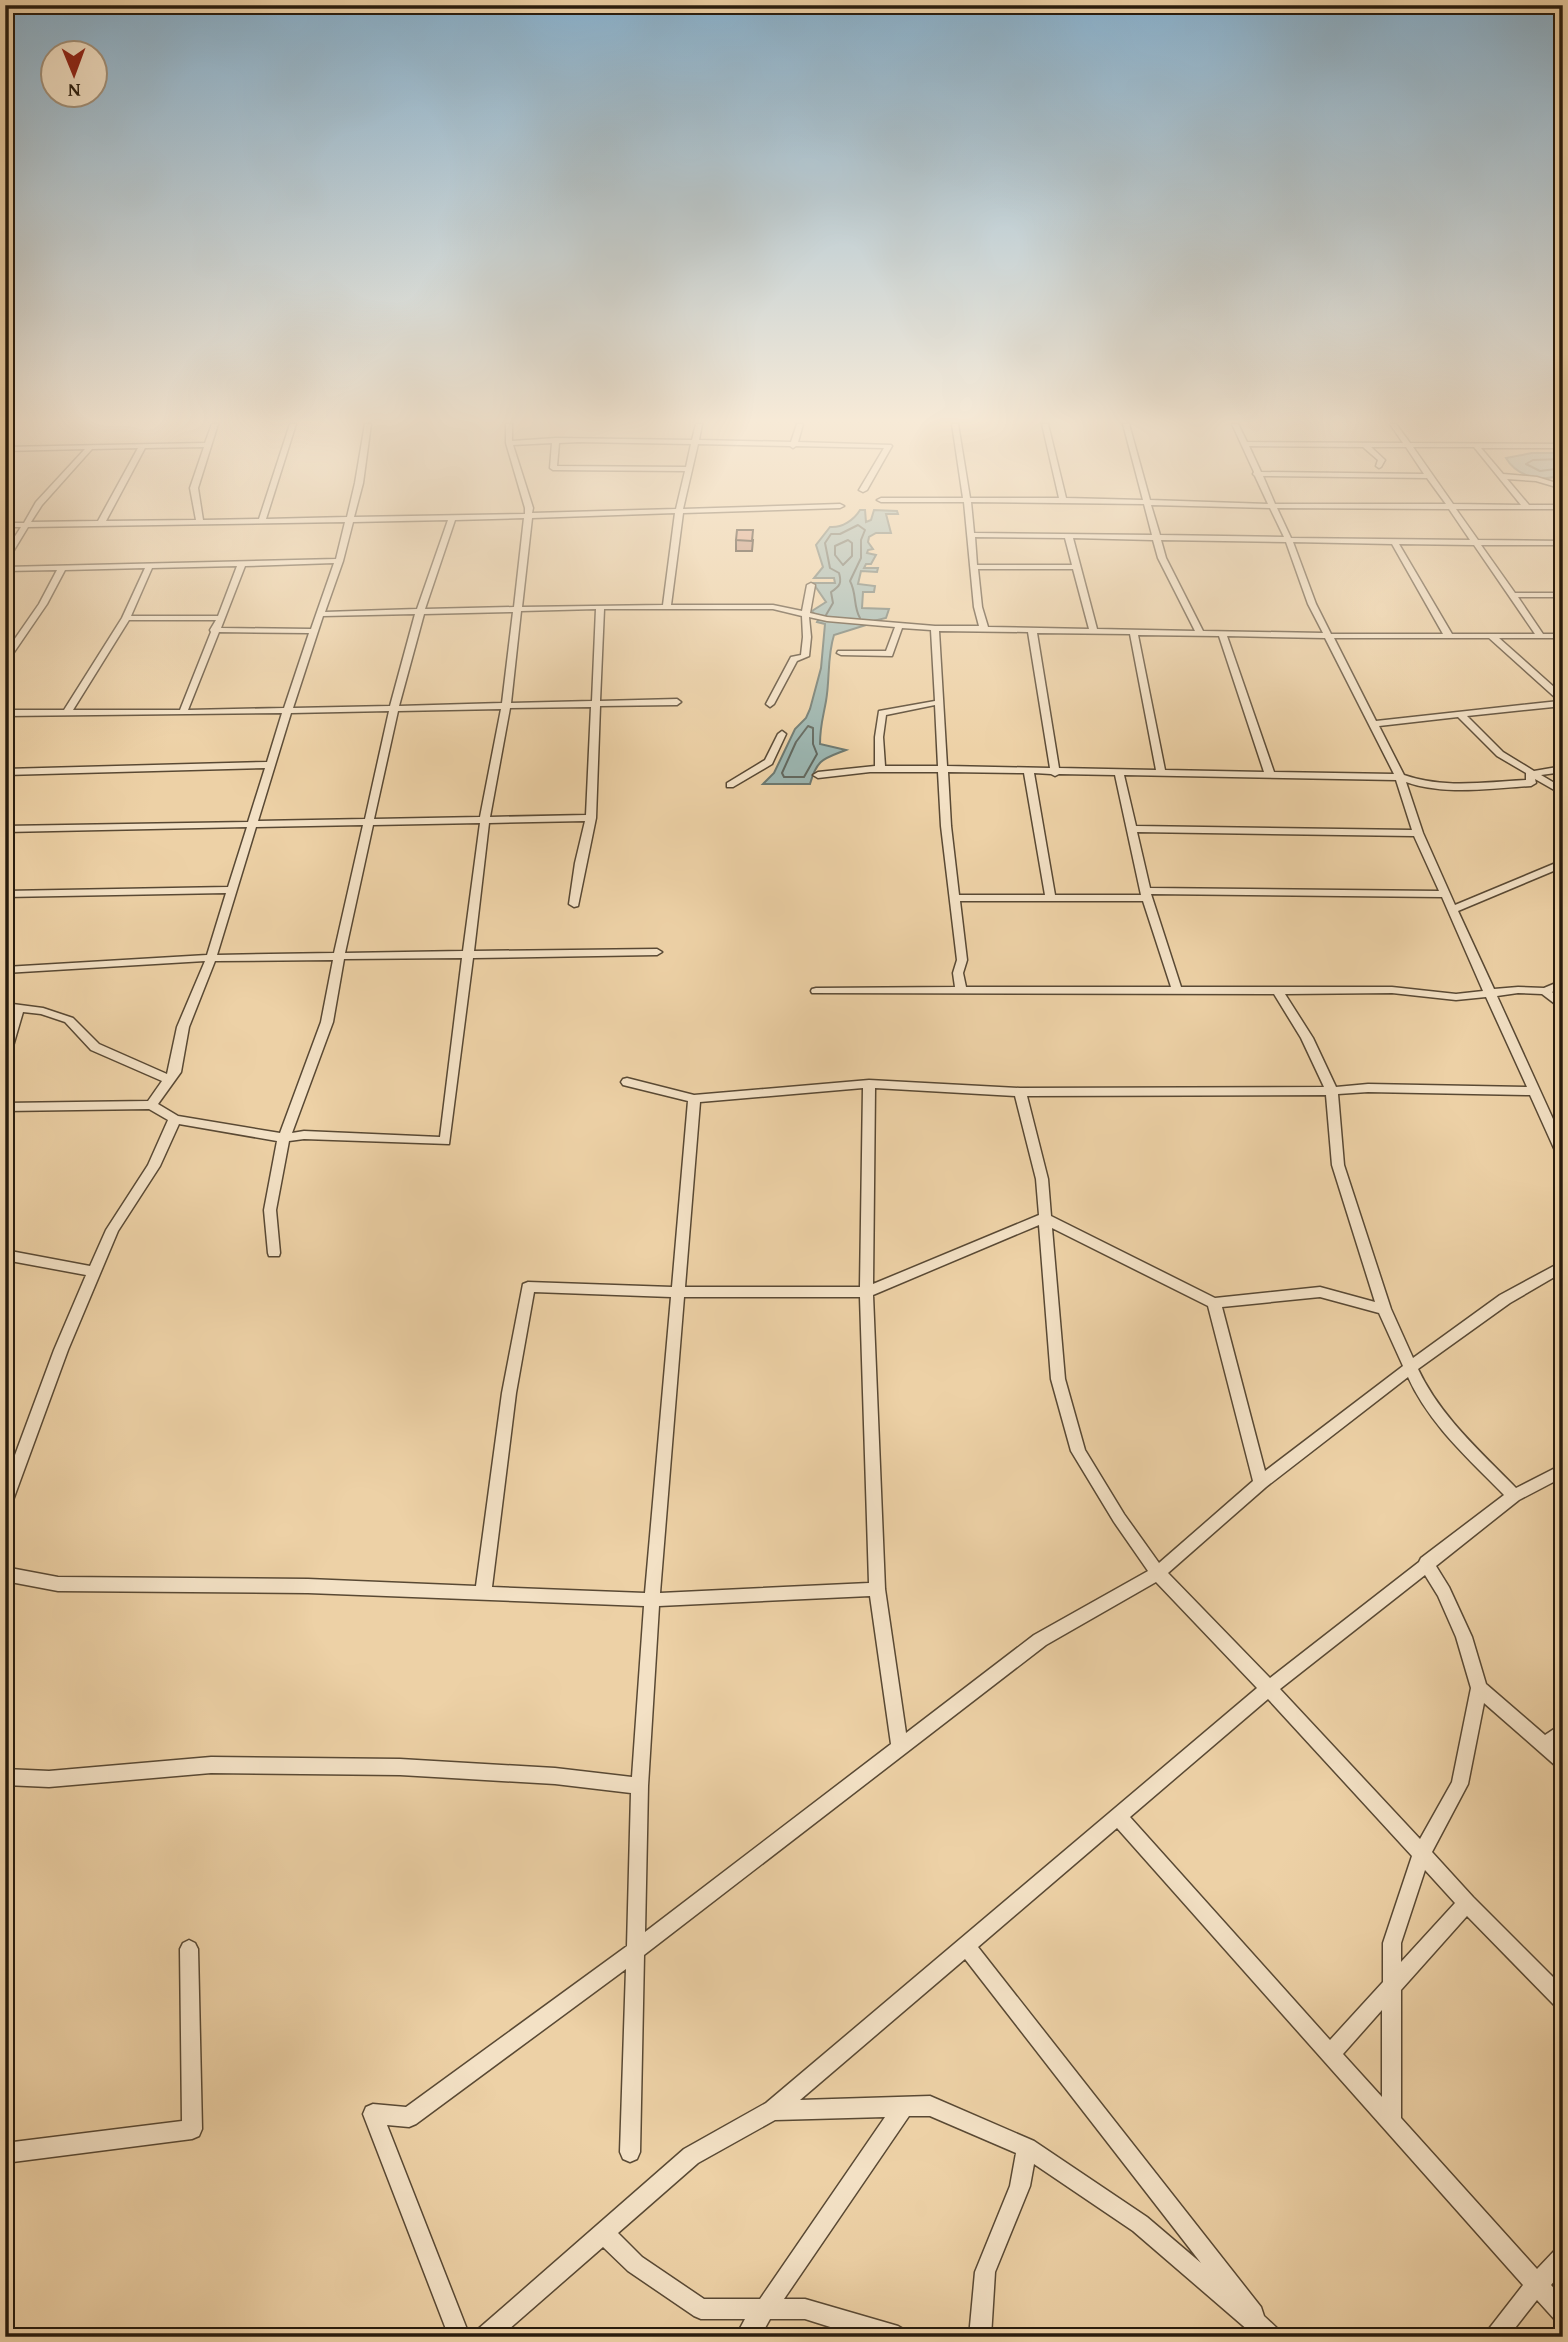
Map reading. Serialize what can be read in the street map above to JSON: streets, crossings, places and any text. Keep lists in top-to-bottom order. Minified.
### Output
{"north":"bottom"}
